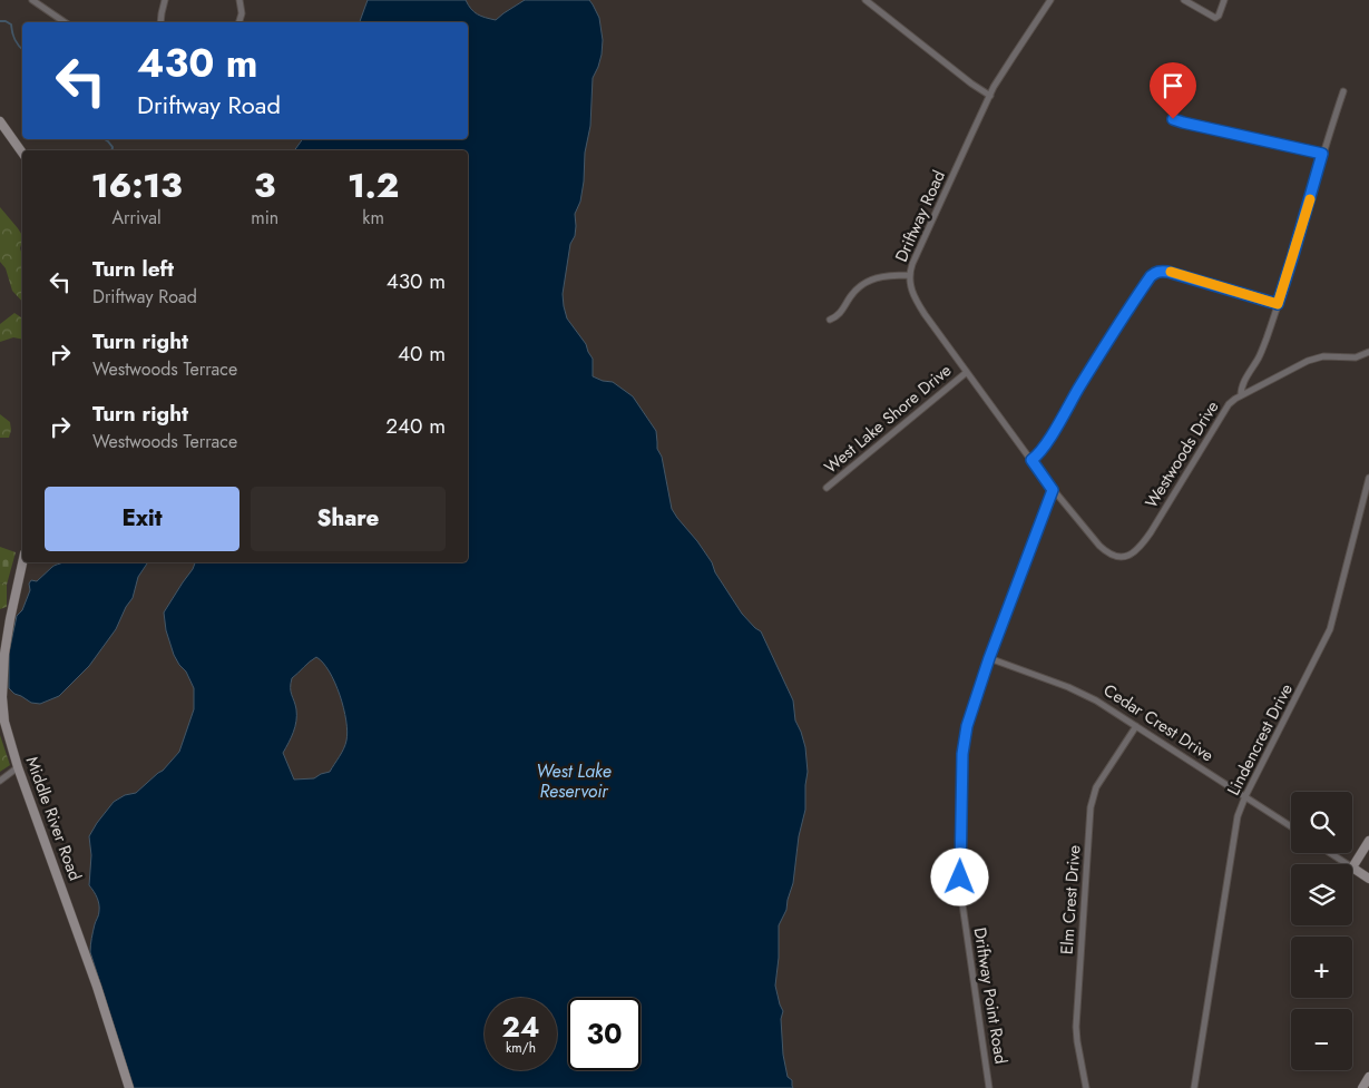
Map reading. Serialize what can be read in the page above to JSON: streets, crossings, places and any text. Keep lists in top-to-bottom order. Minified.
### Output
{"streets":{"main road":["Middle River Road"],"street":["Driftway Road","West Lake Shore Drive","Westwoods Drive","Cedar Crest Drive","Lindencrest Drive","Elm Crest Drive","Driftway Point Road"]},"crossings":[["Driftway Road","West Lake Shore Drive"],["Driftway Road","Westwoods Drive"],["Driftway Road","Driftway Point Road"],["Westwoods Drive","Driftway Point Road"],["Cedar Crest Drive","Lindencrest Drive"],["Cedar Crest Drive","Elm Crest Drive"],["Cedar Crest Drive","Driftway Point Road"]],"water":["West Lake Reservoir"],"page":{"turn":["430 m","Driftway Road"],"eta":["16:13","Arrival","3","min","1.2","km"],"list":[{"name":"Turn left","note":"Driftway Road","value":"430 m"},{"name":"Turn right","note":"Westwoods Terrace","value":"40 m"},{"name":"Turn right","note":"Westwoods Terrace","value":"240 m"}],"buttons":["Exit","Share"],"map_buttons":["+","−"],"speed":"24 km/h","limit":"30"}}
